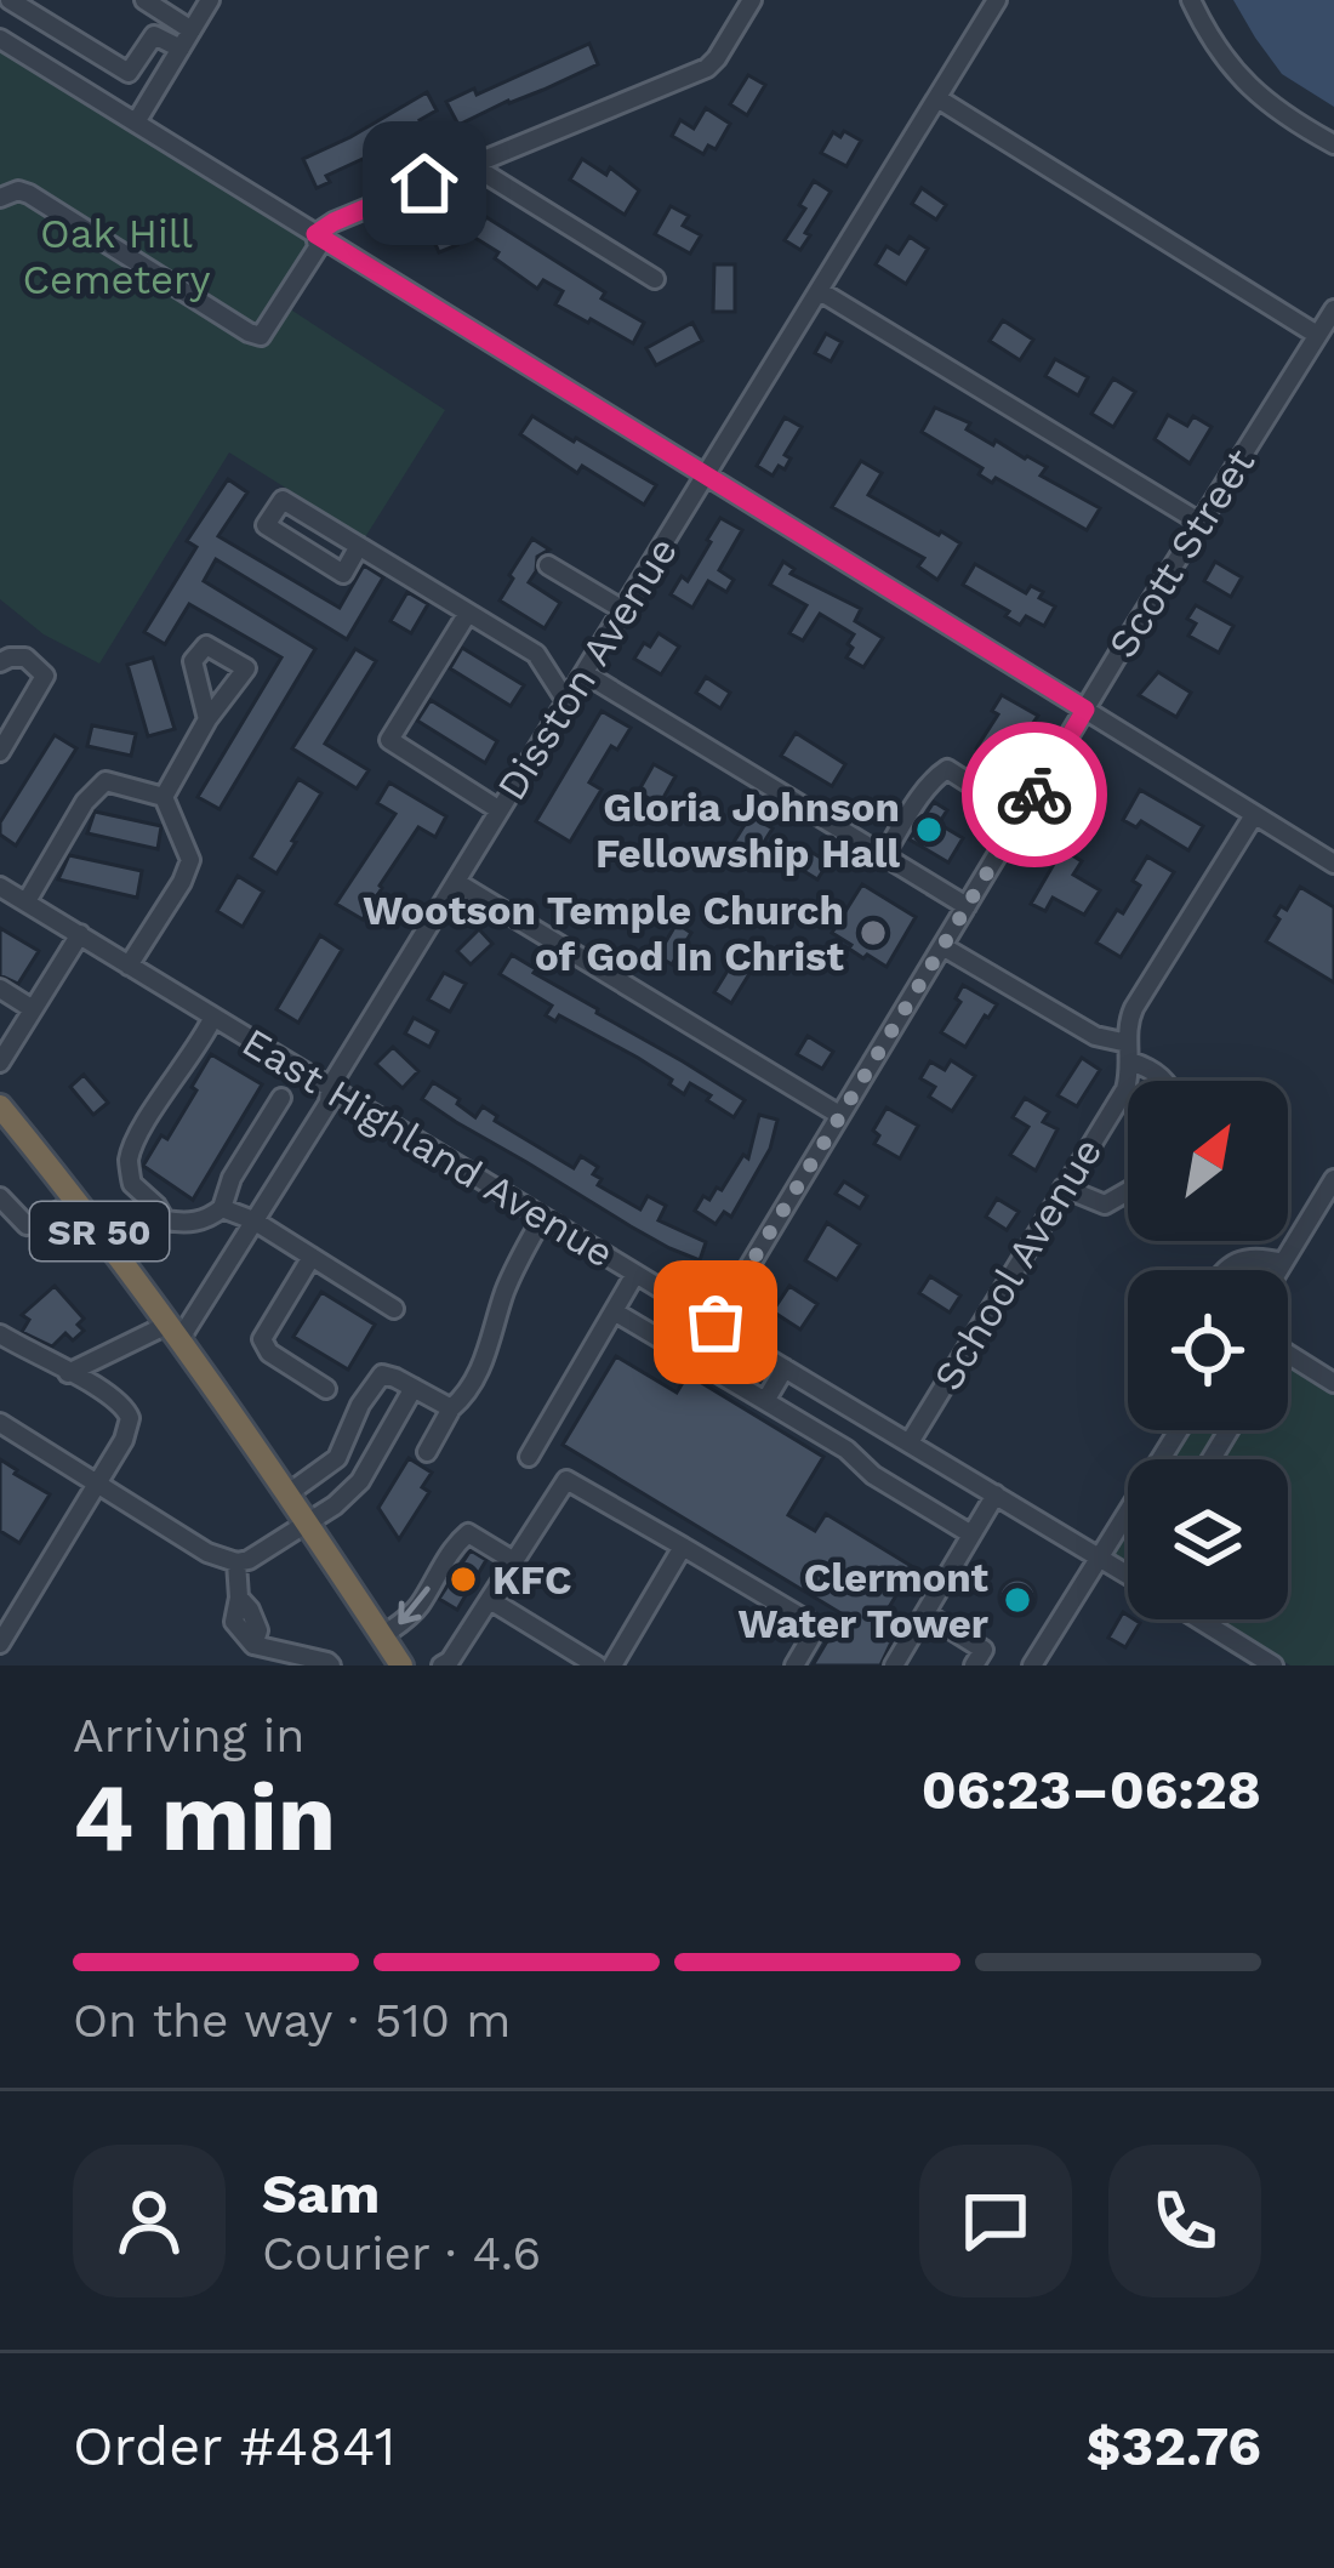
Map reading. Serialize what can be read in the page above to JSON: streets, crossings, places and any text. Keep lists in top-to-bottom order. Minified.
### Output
{"streets":{"highway":["SR 50"],"street":["Scott Street","Disston Avenue","East Highland Avenue","School Avenue"]},"crossings":[["Scott Street","East Highland Avenue"],["Disston Avenue","East Highland Avenue"],["Disston Avenue","SR 50"],["East Highland Avenue","School Avenue"]],"parks":["Oak Hill Cemetery"],"places":["Gloria Johnson Fellowship Hall","Wootson Temple Church of God In Christ","KFC","Clermont Water Tower"],"north":"top right","page":{"heading":["4 min","Arriving in","06:23–06:28"],"panel":["Sam","Courier · 4.6","Order #4841","$32.76"],"bar":"On the way · 510 m"}}
